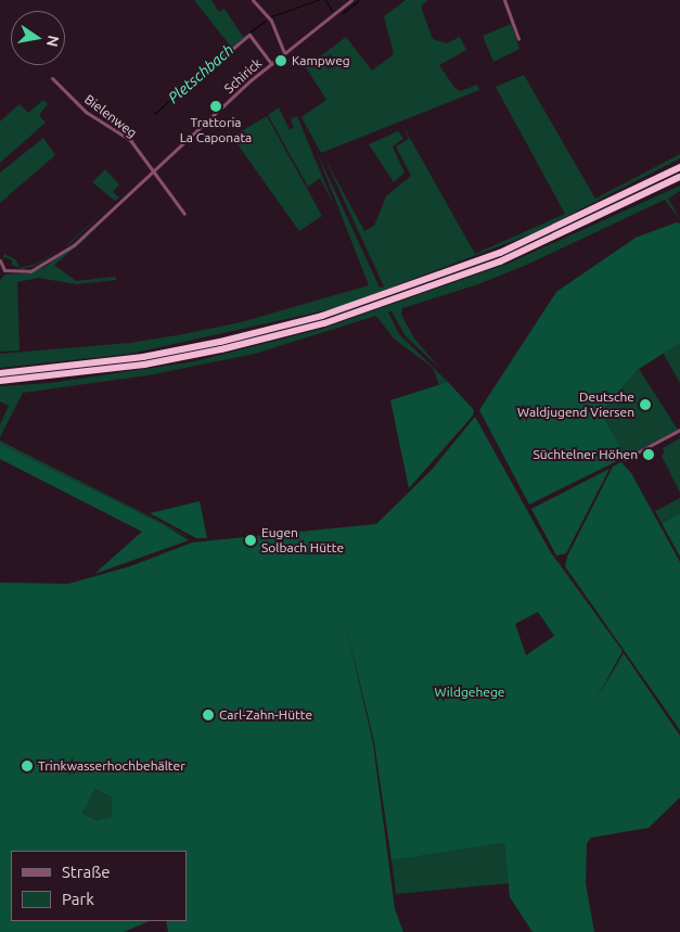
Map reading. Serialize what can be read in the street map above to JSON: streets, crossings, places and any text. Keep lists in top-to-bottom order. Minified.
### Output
{"streets":{"street":["Schirick","Bielenweg"]},"crossings":[["Schirick","Bielenweg"]],"water":["Pletschbach"],"parks":["Wildgehege"],"places":["Kampweg","Trattoria La Caponata","Deutsche Waldjugend Viersen","Süchtelner Höhen","Eugen Solbach Hütte","Carl-Zahn-Hütte","Trinkwasserhochbehälter"],"legend":["Straße","Park"],"north":"right"}
